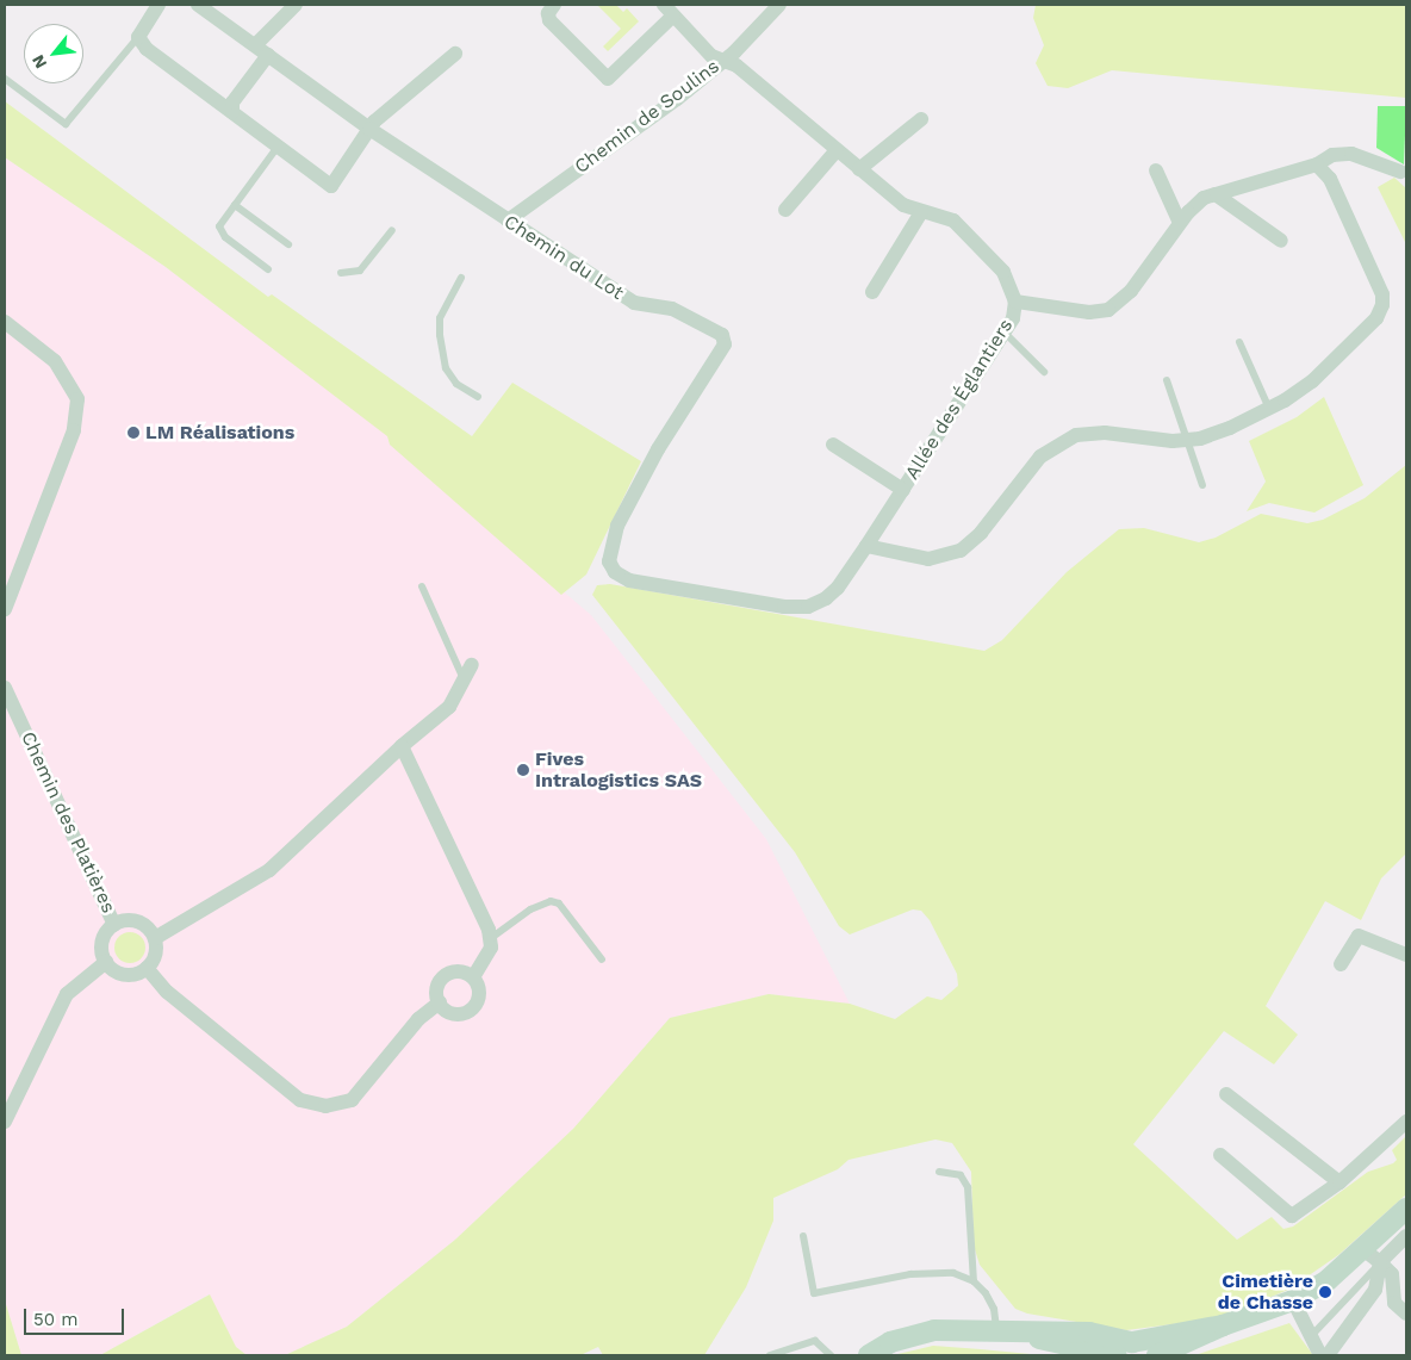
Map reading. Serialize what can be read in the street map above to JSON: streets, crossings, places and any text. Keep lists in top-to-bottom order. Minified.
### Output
{"streets":{"street":["Chemin de Soulins","Chemin du Lot","Allée des Églantiers","Chemin des Platières"]},"crossings":[["Chemin de Soulins","Chemin du Lot"],["Chemin de Soulins","Allée des Églantiers"],["Chemin du Lot","Allée des Églantiers"]],"places":["LM Réalisations","Fives Intralogistics SAS","Cimetière de Chasse"],"scale_bar":"50 m","north":"bottom left"}
